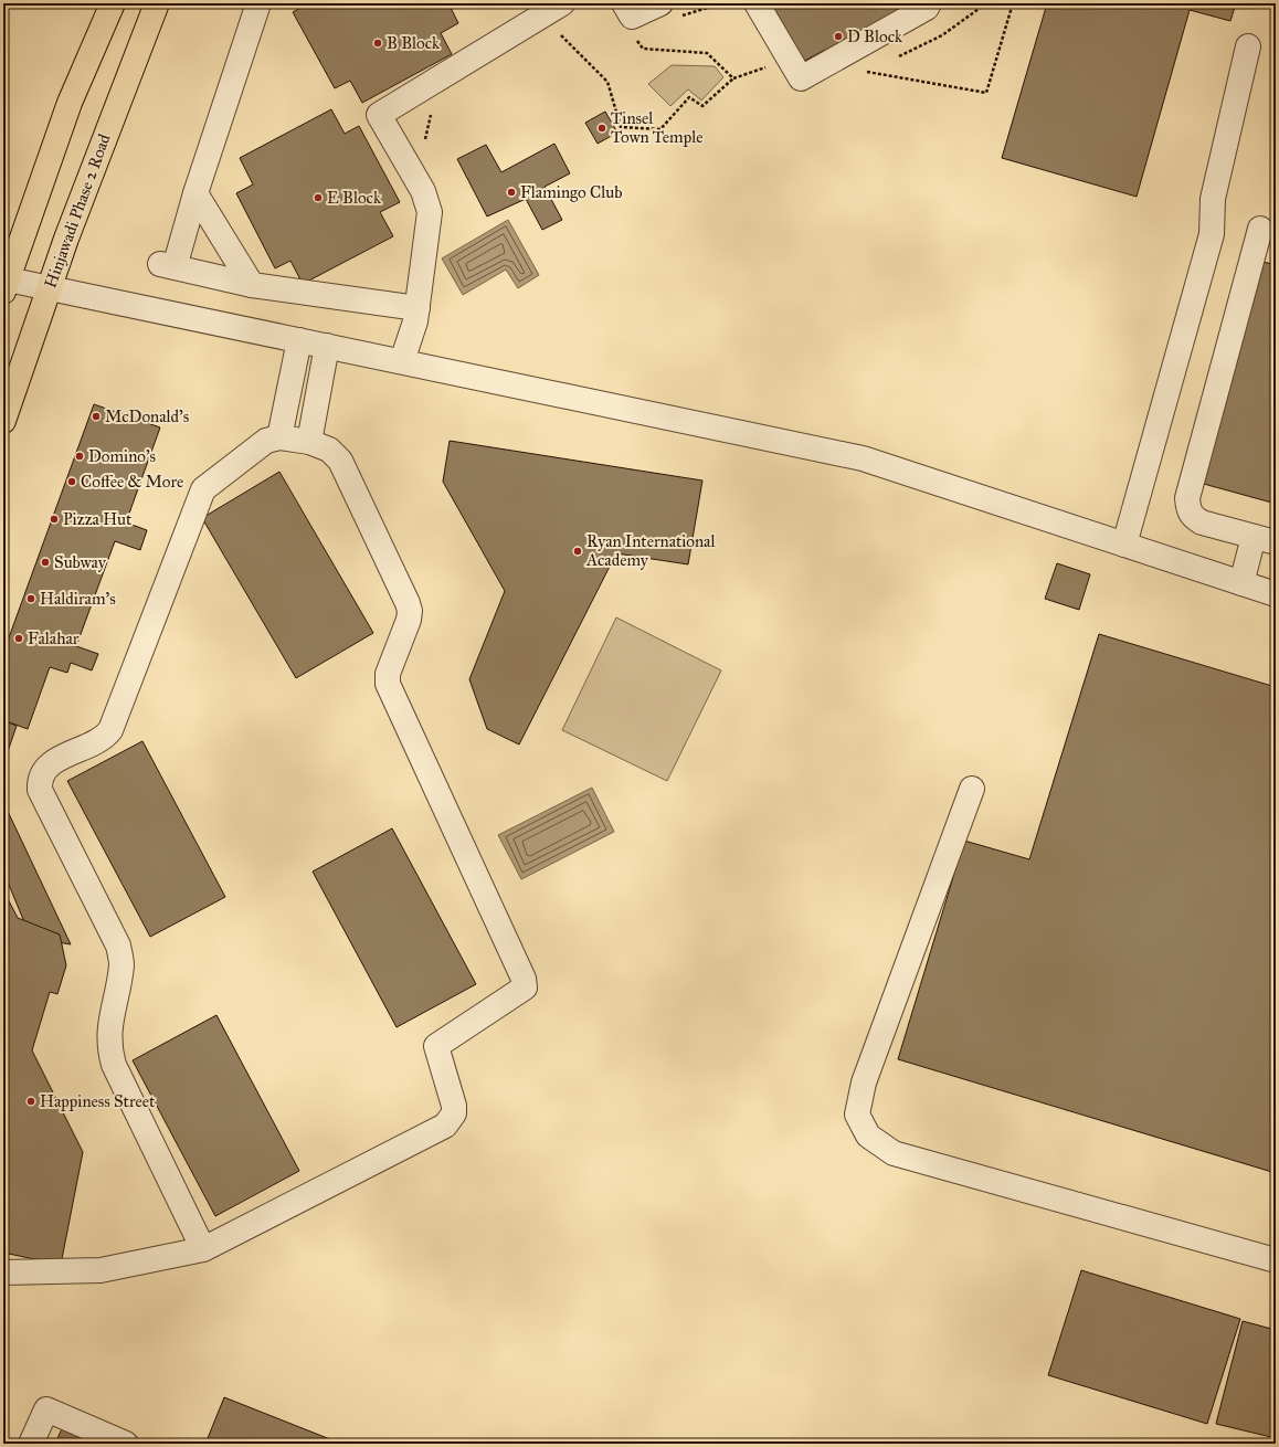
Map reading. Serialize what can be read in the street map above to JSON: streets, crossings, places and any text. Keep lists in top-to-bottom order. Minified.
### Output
{"streets":{"main road":["Hinjawadi Phase 2 Road"]},"places":["D Block","B Block","Tinsel Town Temple","Flamingo Club","E Block","McDonald's","Domino's","Coffee & More","Pizza Hut","Ryan International Academy","Subway","Haldiram's","Falahar","Happiness Street"]}
